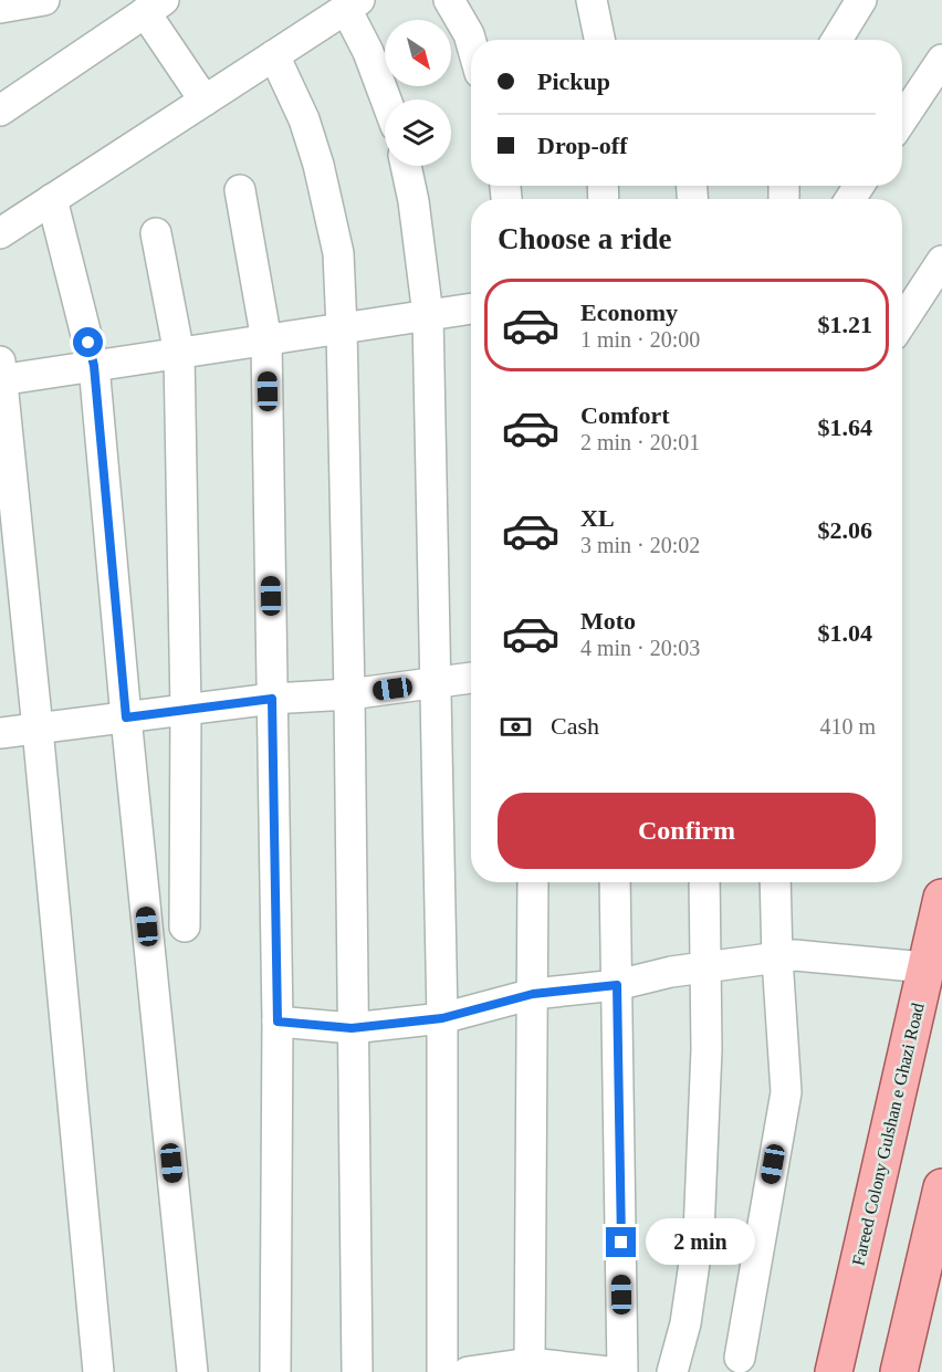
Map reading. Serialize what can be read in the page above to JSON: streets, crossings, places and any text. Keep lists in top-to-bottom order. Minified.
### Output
{"streets":{"main road":["Fareed Colony Gulshan e Ghazi Road"]},"north":"bottom right","page":{"banner":["Pickup","Drop-off"],"heading":"Choose a ride","list":[{"name":"Economy","note":"1 min · 20:00","value":"$1.21"},{"name":"Comfort","note":"2 min · 20:01","value":"$1.64"},{"name":"XL","note":"3 min · 20:02","value":"$2.06"},{"name":"Moto","note":"4 min · 20:03","value":"$1.04"}],"pay":["Cash","410 m"],"buttons":"Confirm","bubble":"2 min"}}
